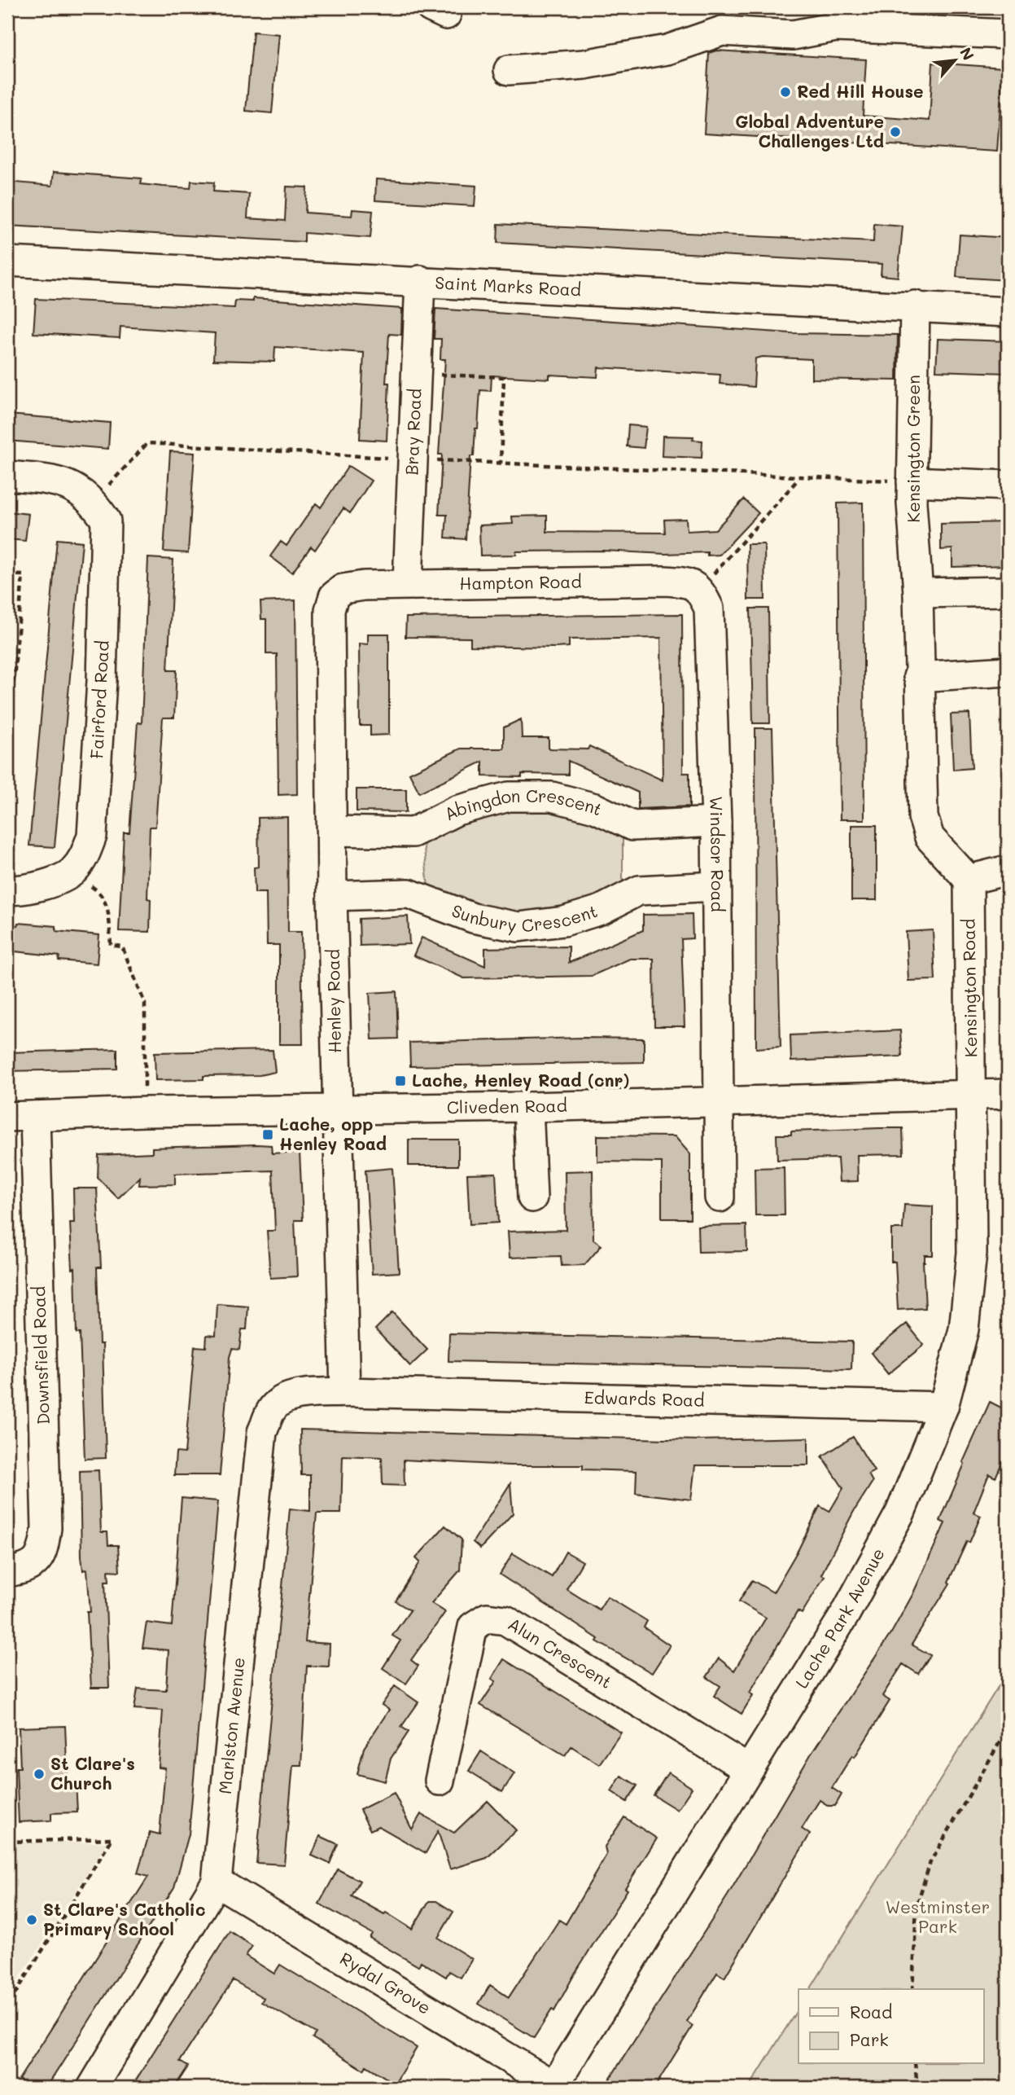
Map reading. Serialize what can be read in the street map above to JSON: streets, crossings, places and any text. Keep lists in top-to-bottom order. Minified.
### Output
{"streets":{"street":["Saint Marks Road","Bray Road","Kensington Green","Hampton Road","Fairford Road","Abingdon Crescent","Windsor Road","Sunbury Crescent","Kensington Road","Henley Road","Cliveden Road","Downsfield Road","Edwards Road","Lache Park Avenue","Alun Crescent","Marlston Avenue","Rydal Grove"]},"crossings":[["Saint Marks Road","Bray Road"],["Saint Marks Road","Kensington Green"],["Bray Road","Hampton Road"],["Kensington Green","Kensington Road"],["Hampton Road","Windsor Road"],["Hampton Road","Henley Road"],["Abingdon Crescent","Windsor Road"],["Abingdon Crescent","Henley Road"],["Windsor Road","Sunbury Crescent"],["Windsor Road","Cliveden Road"],["Sunbury Crescent","Henley Road"],["Kensington Road","Cliveden Road"],["Kensington Road","Lache Park Avenue"],["Henley Road","Cliveden Road"],["Henley Road","Edwards Road"],["Henley Road","Marlston Avenue"],["Cliveden Road","Downsfield Road"],["Cliveden Road","Lache Park Avenue"],["Edwards Road","Lache Park Avenue"],["Edwards Road","Marlston Avenue"],["Lache Park Avenue","Alun Crescent"],["Lache Park Avenue","Rydal Grove"],["Marlston Avenue","Rydal Grove"]],"parks":["Westminster Park"],"places":{"other":["Red Hill House","Global Adventure Challenges Ltd","St Clare's Church","St Clare's Catholic Primary School"],"transit":["Lache, Henley Road (cnr)","Lache, opp Henley Road"]},"legend":["Road","Park"],"north":"top right"}
